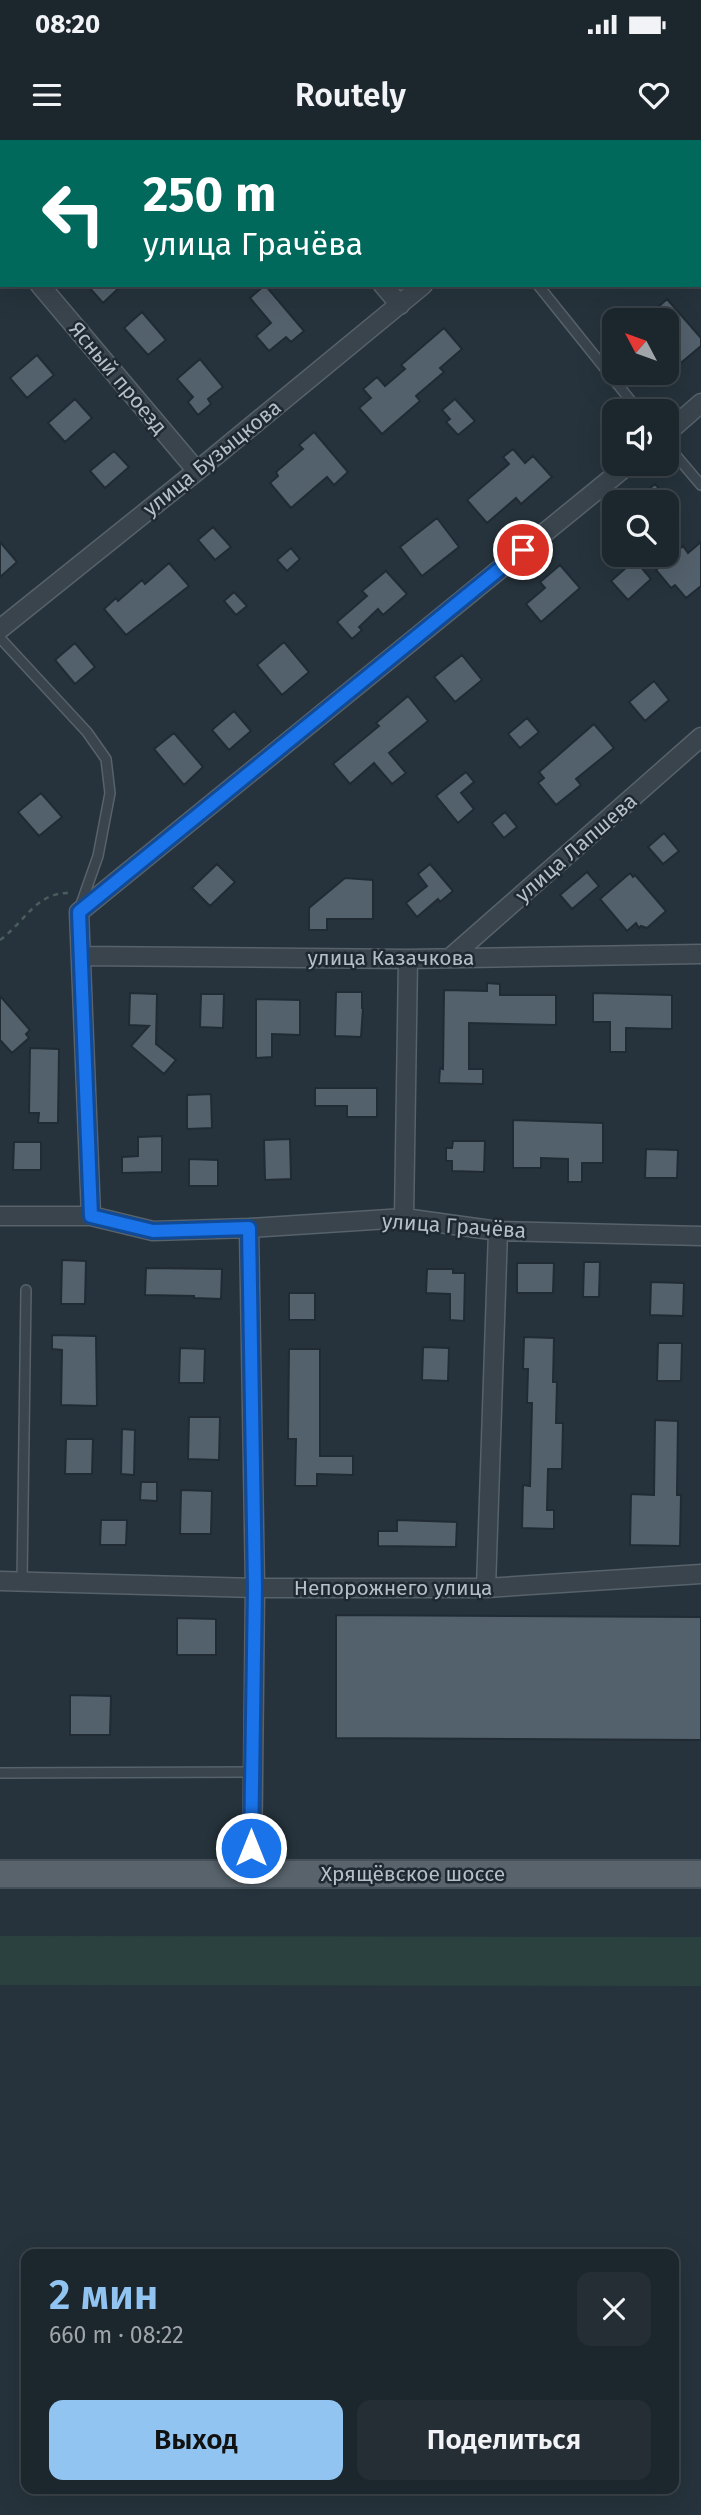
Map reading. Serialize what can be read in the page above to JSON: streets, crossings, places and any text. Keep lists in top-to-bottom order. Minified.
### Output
{"streets":{"main road":["Хрящёвское шоссе"],"street":["Ясный проезд","улица Бузыцкова","улица Лапшева","улица Казачкова","улица Грачёва","Непорожнего улица"]},"crossings":[["Ясный проезд","улица Бузыцкова"],["улица Лапшева","улица Казачкова"]],"north":"top left","page":{"status":"08:20","header":"Routely","turn":["250 m","улица Грачёва"],"heading":["2 мин","660 m · 08:22"],"buttons":["Выход","Поделиться"]}}
